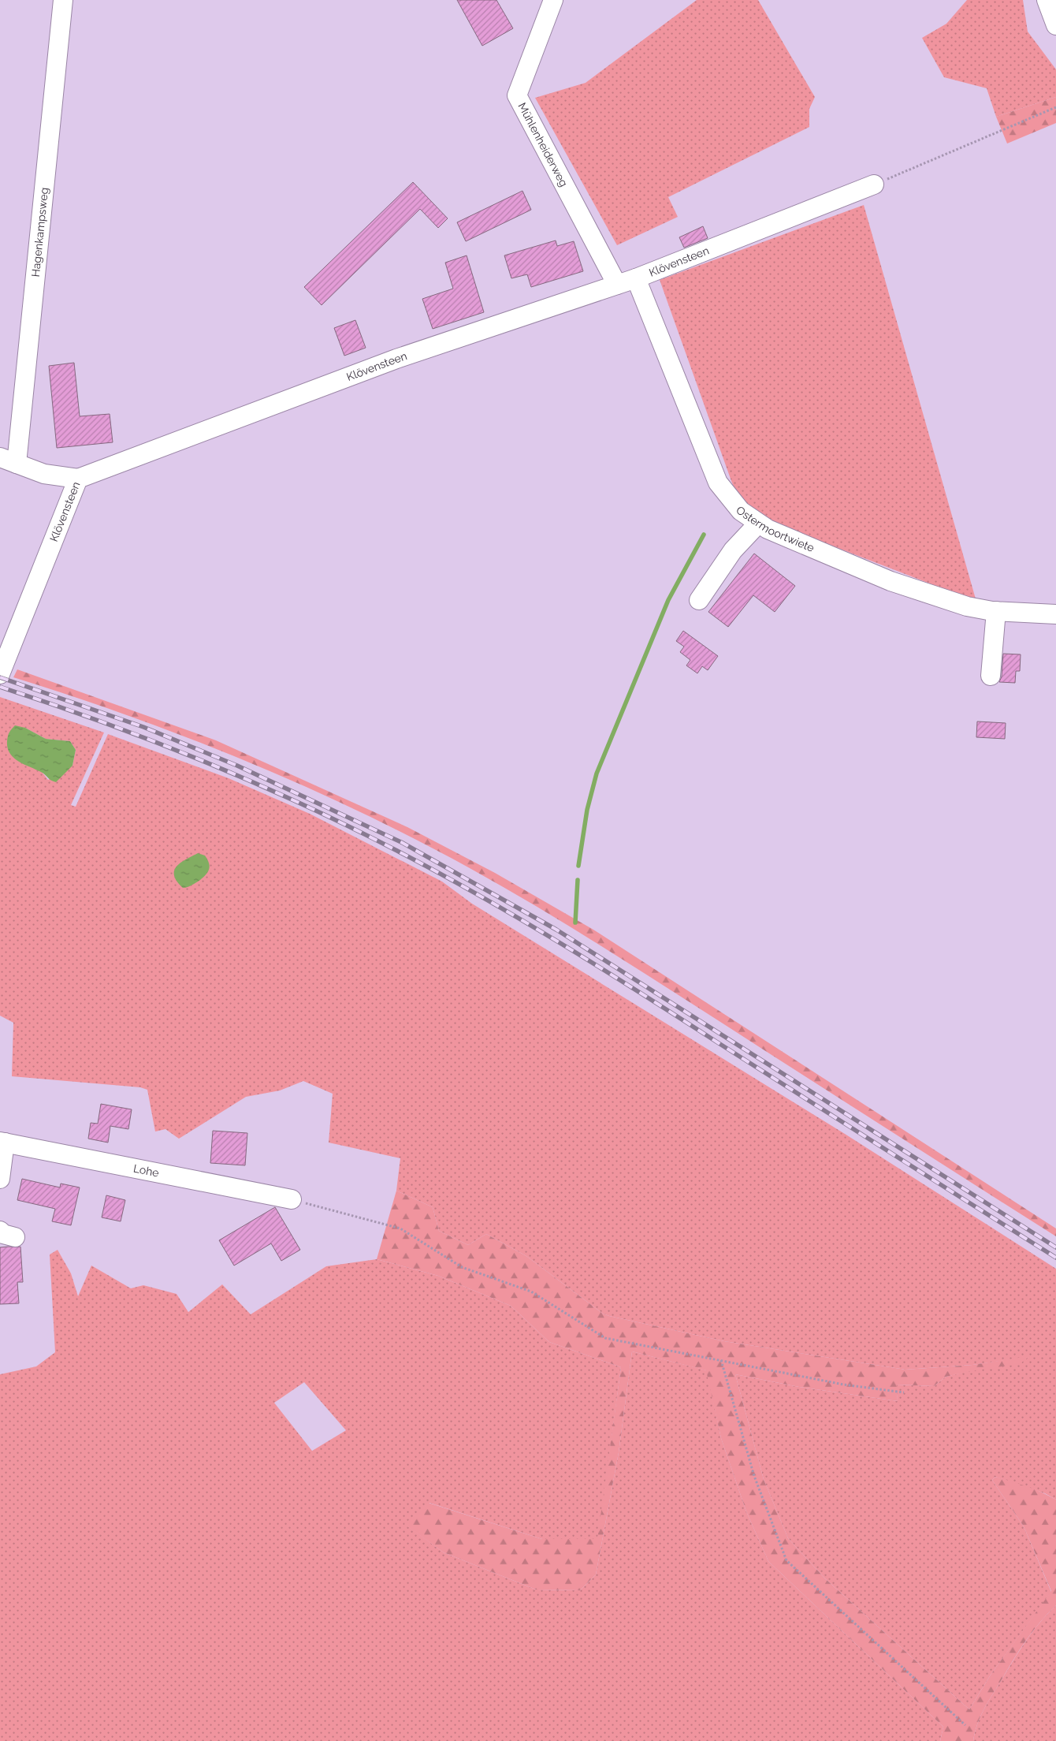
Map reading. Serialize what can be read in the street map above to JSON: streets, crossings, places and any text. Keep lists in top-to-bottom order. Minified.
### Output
{"streets":{"street":["Mühlenheiderweg","Hagenkampsweg","Klövensteen","Ostermoortwiete","Lohe"]},"crossings":[["Mühlenheiderweg","Klövensteen"],["Klövensteen","Ostermoortwiete"]]}
